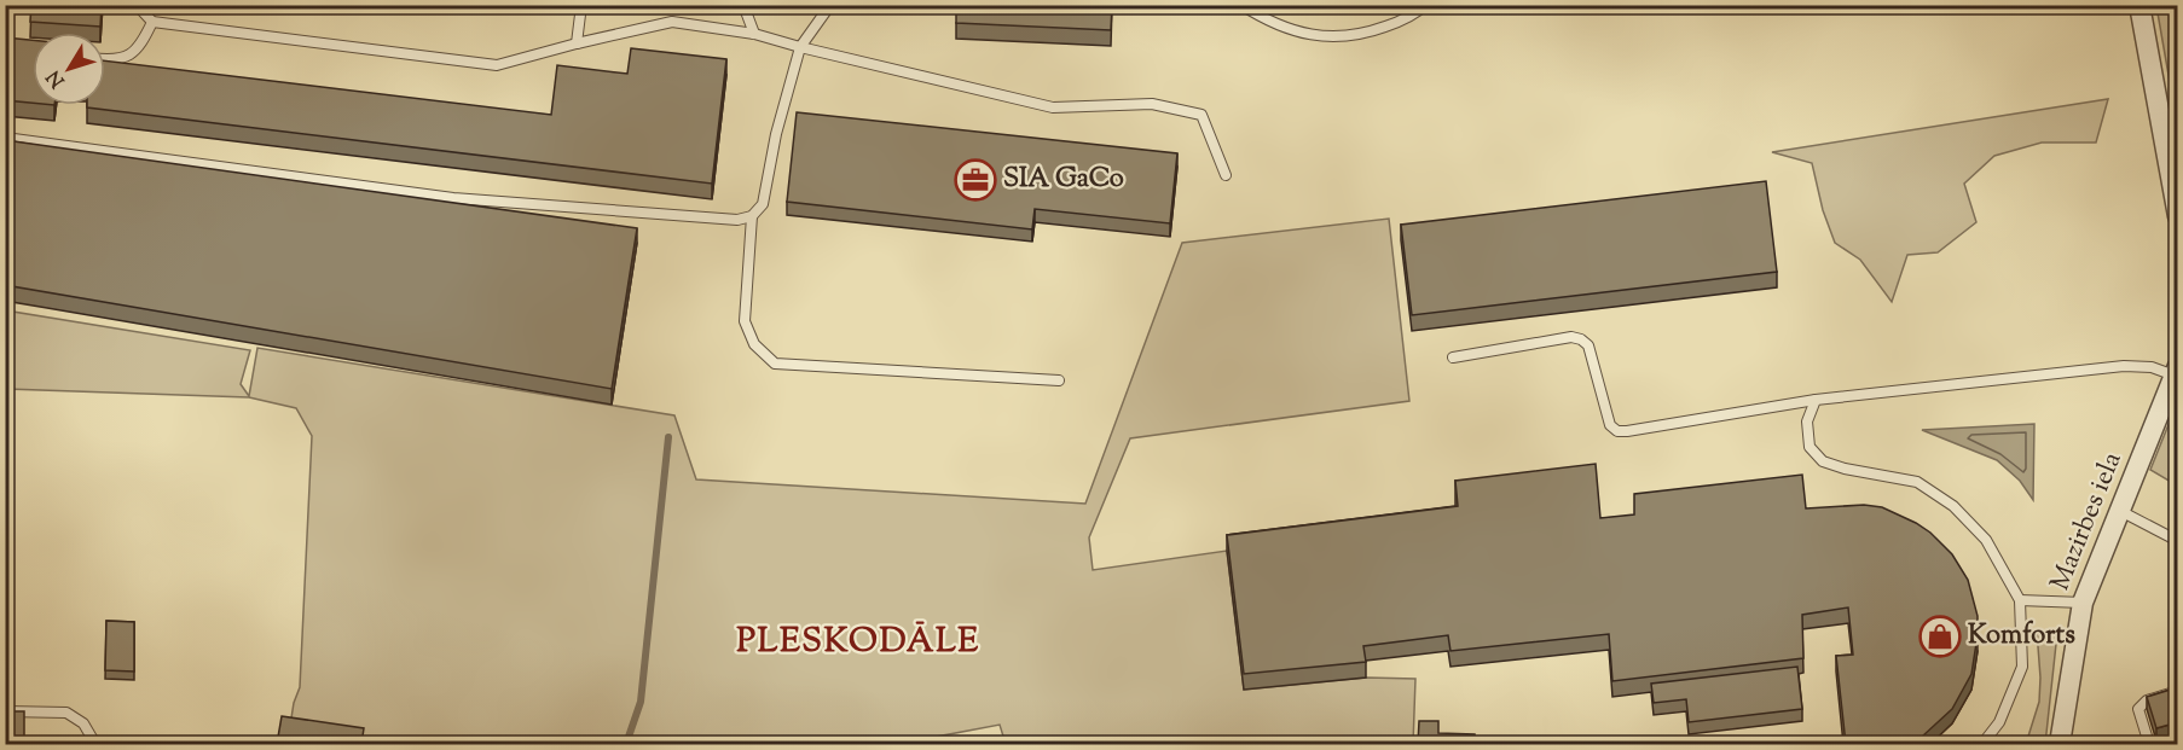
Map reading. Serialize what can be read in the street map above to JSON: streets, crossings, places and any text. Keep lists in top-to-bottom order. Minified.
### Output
{"streets":{"street":["Mazirbes iela"]},"districts":["PLESKODĀLE"],"places":{"office":["SIA GaCo"],"shop":["Komforts"]},"north":"bottom left"}
